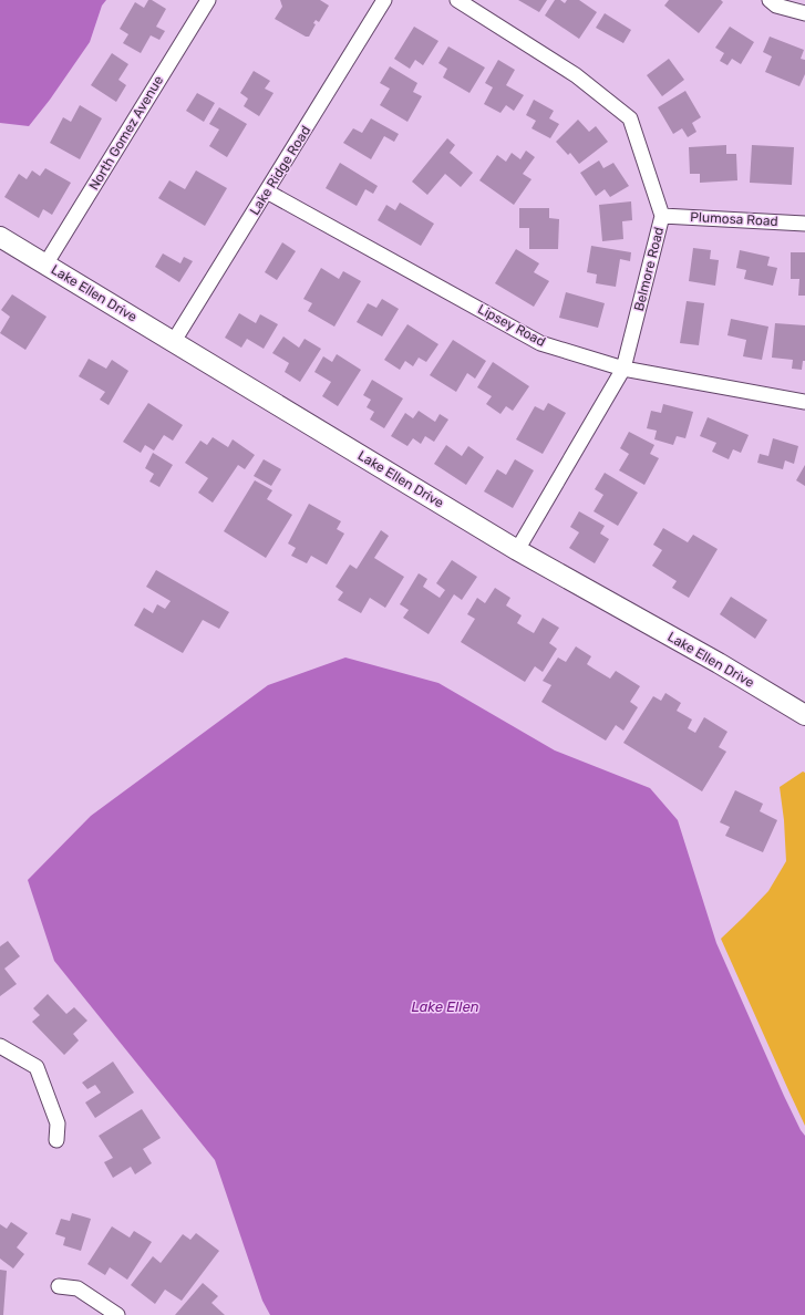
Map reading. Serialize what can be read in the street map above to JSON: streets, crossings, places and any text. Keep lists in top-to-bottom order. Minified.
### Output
{"streets":{"street":["North Gomez Avenue","Lake Ridge Road","Plumosa Road","Belmore Road","Lake Ellen Drive","Lipsey Road"]},"crossings":[["North Gomez Avenue","Lake Ellen Drive"],["Lake Ridge Road","Lake Ellen Drive"],["Lake Ridge Road","Lipsey Road"],["Plumosa Road","Belmore Road"],["Belmore Road","Lake Ellen Drive"],["Belmore Road","Lipsey Road"]],"water":["Lake Ellen"]}
